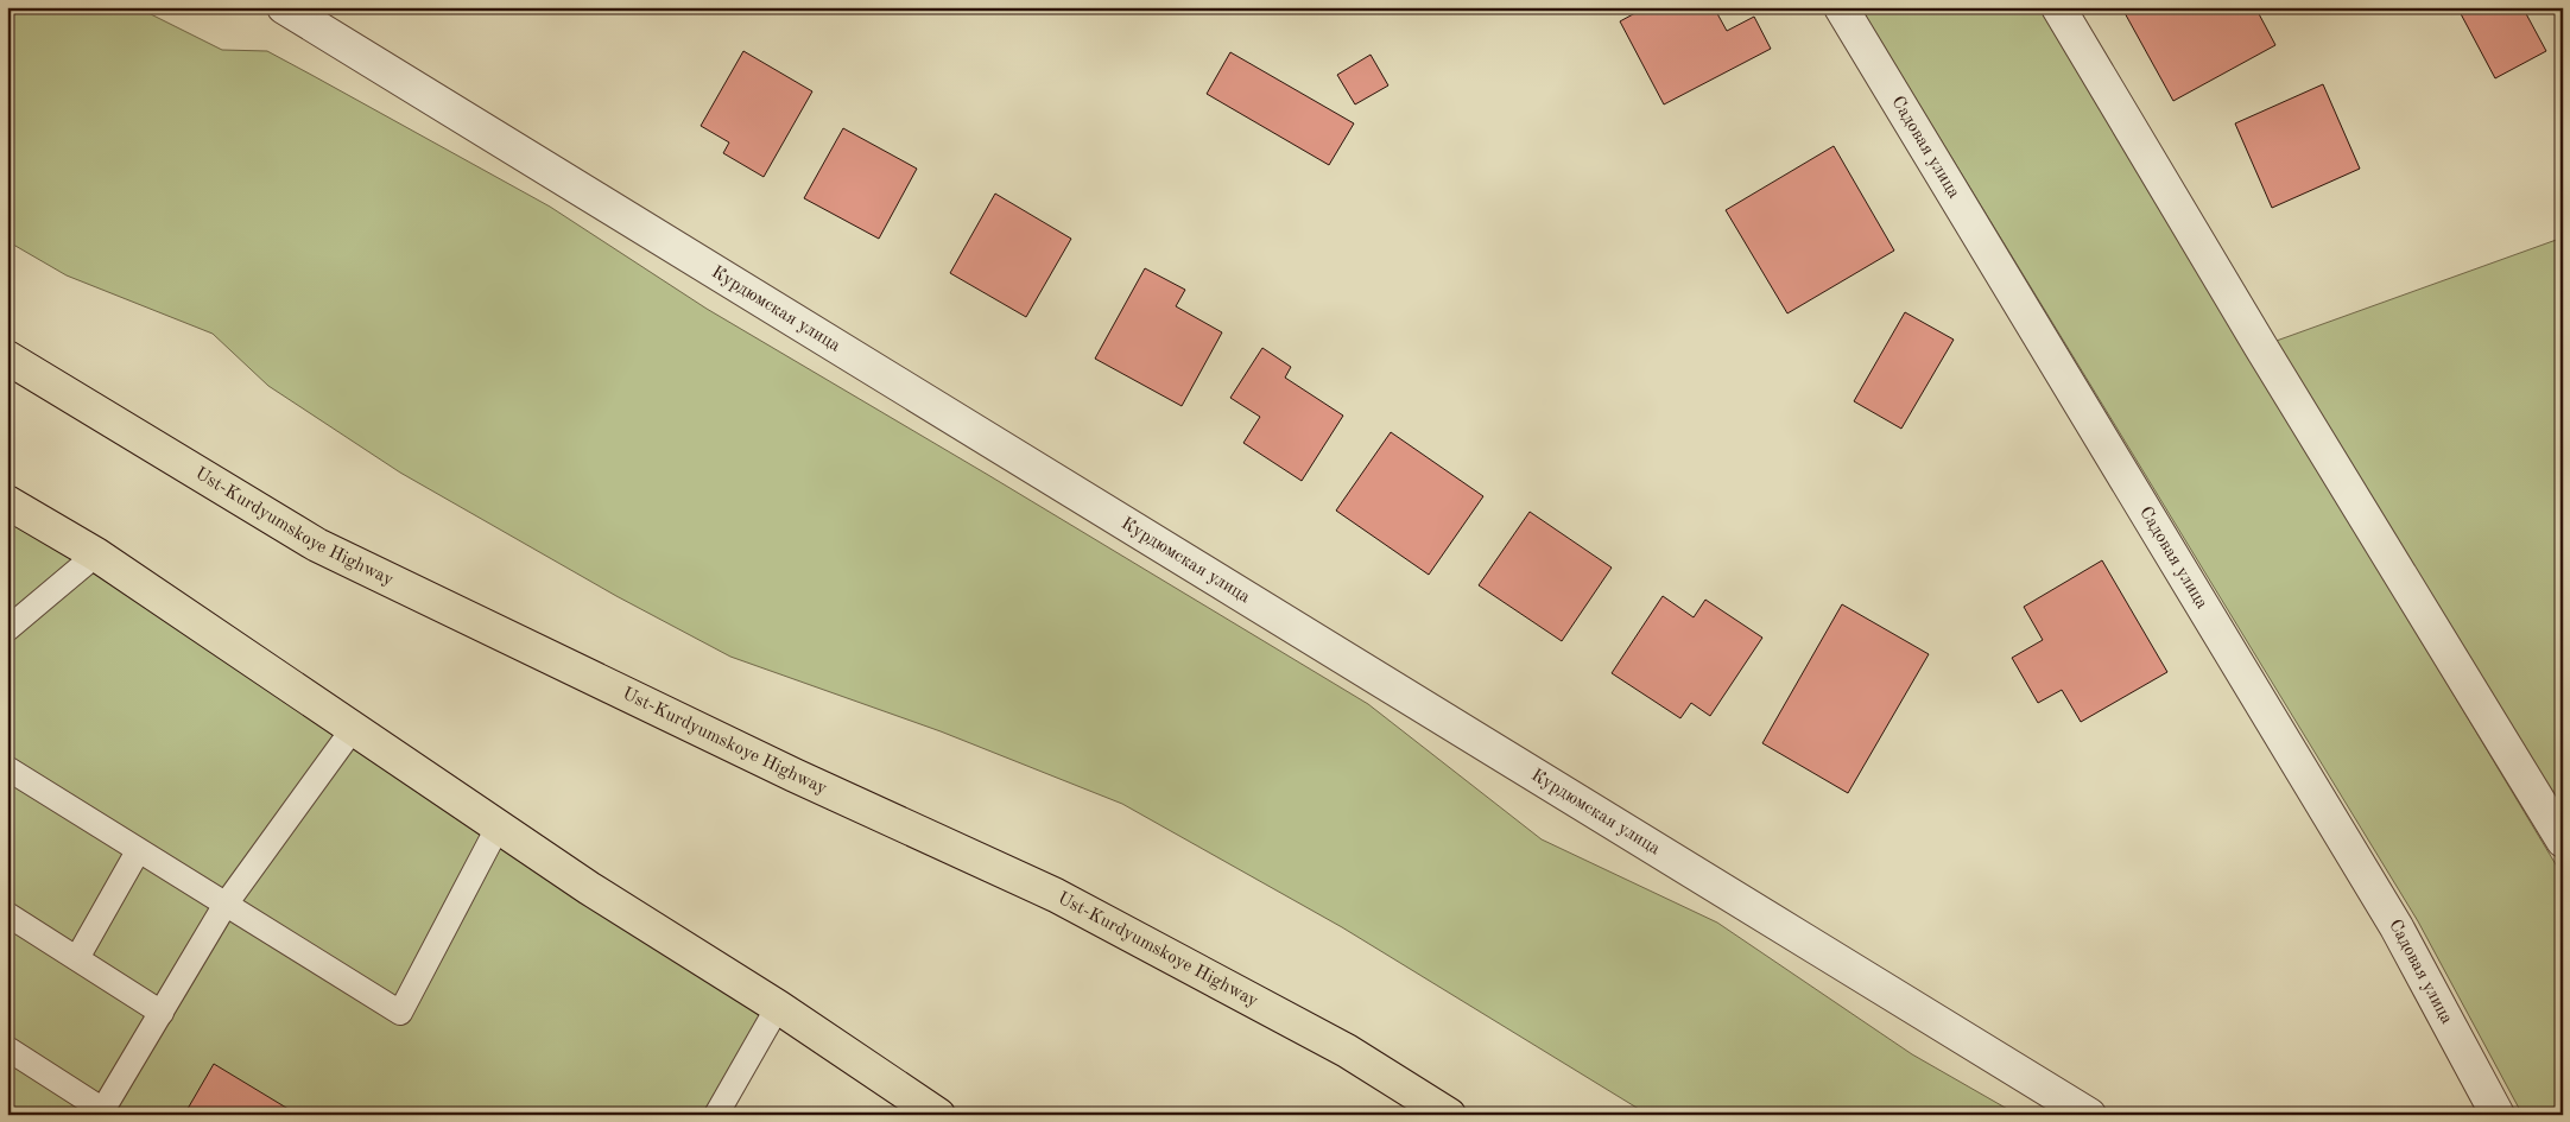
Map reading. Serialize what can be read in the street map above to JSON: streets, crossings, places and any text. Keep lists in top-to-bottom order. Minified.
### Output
{"streets":{"main road":["Ust-Kurdyumskoye Highway"],"street":["Садовая улица","Курдюмская улица"]}}
